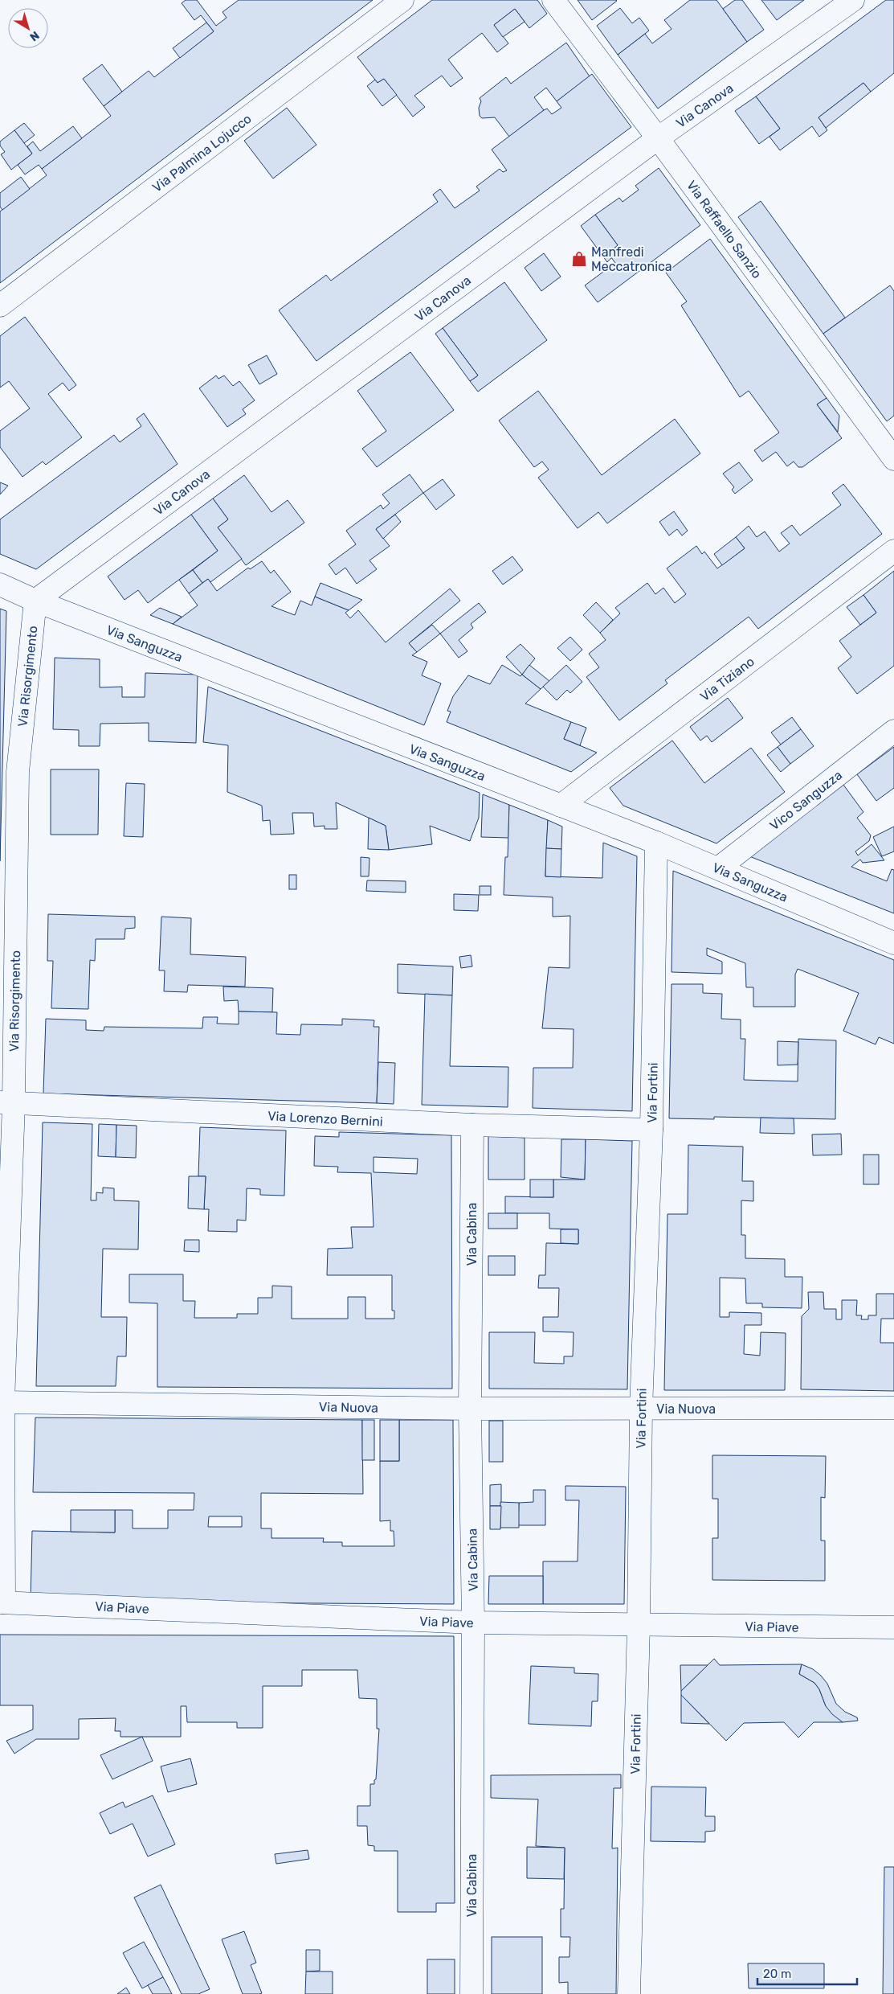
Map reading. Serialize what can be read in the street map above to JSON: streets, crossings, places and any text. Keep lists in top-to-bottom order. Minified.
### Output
{"streets":{"street":["Via Canova","Via Palmina Lojucco","Via Raffaello Sanzio","Via Sanguzza","Via Risorgimento","Via Tiziano","Vico Sanguzza","Via Fortini","Via Lorenzo Bernini","Via Cabina","Via Nuova","Via Piave"]},"crossings":[["Via Canova","Via Raffaello Sanzio"],["Via Canova","Via Sanguzza"],["Via Canova","Via Risorgimento"],["Via Sanguzza","Via Risorgimento"],["Via Sanguzza","Via Tiziano"],["Via Sanguzza","Vico Sanguzza"],["Via Sanguzza","Via Fortini"],["Via Risorgimento","Via Lorenzo Bernini"],["Via Risorgimento","Via Nuova"],["Via Fortini","Via Lorenzo Bernini"],["Via Fortini","Via Nuova"],["Via Fortini","Via Piave"],["Via Lorenzo Bernini","Via Cabina"],["Via Cabina","Via Nuova"],["Via Cabina","Via Piave"]],"places":{"shop":["Manfredi Meccatronica"]},"scale_bar":"20 m","north":"bottom right"}
